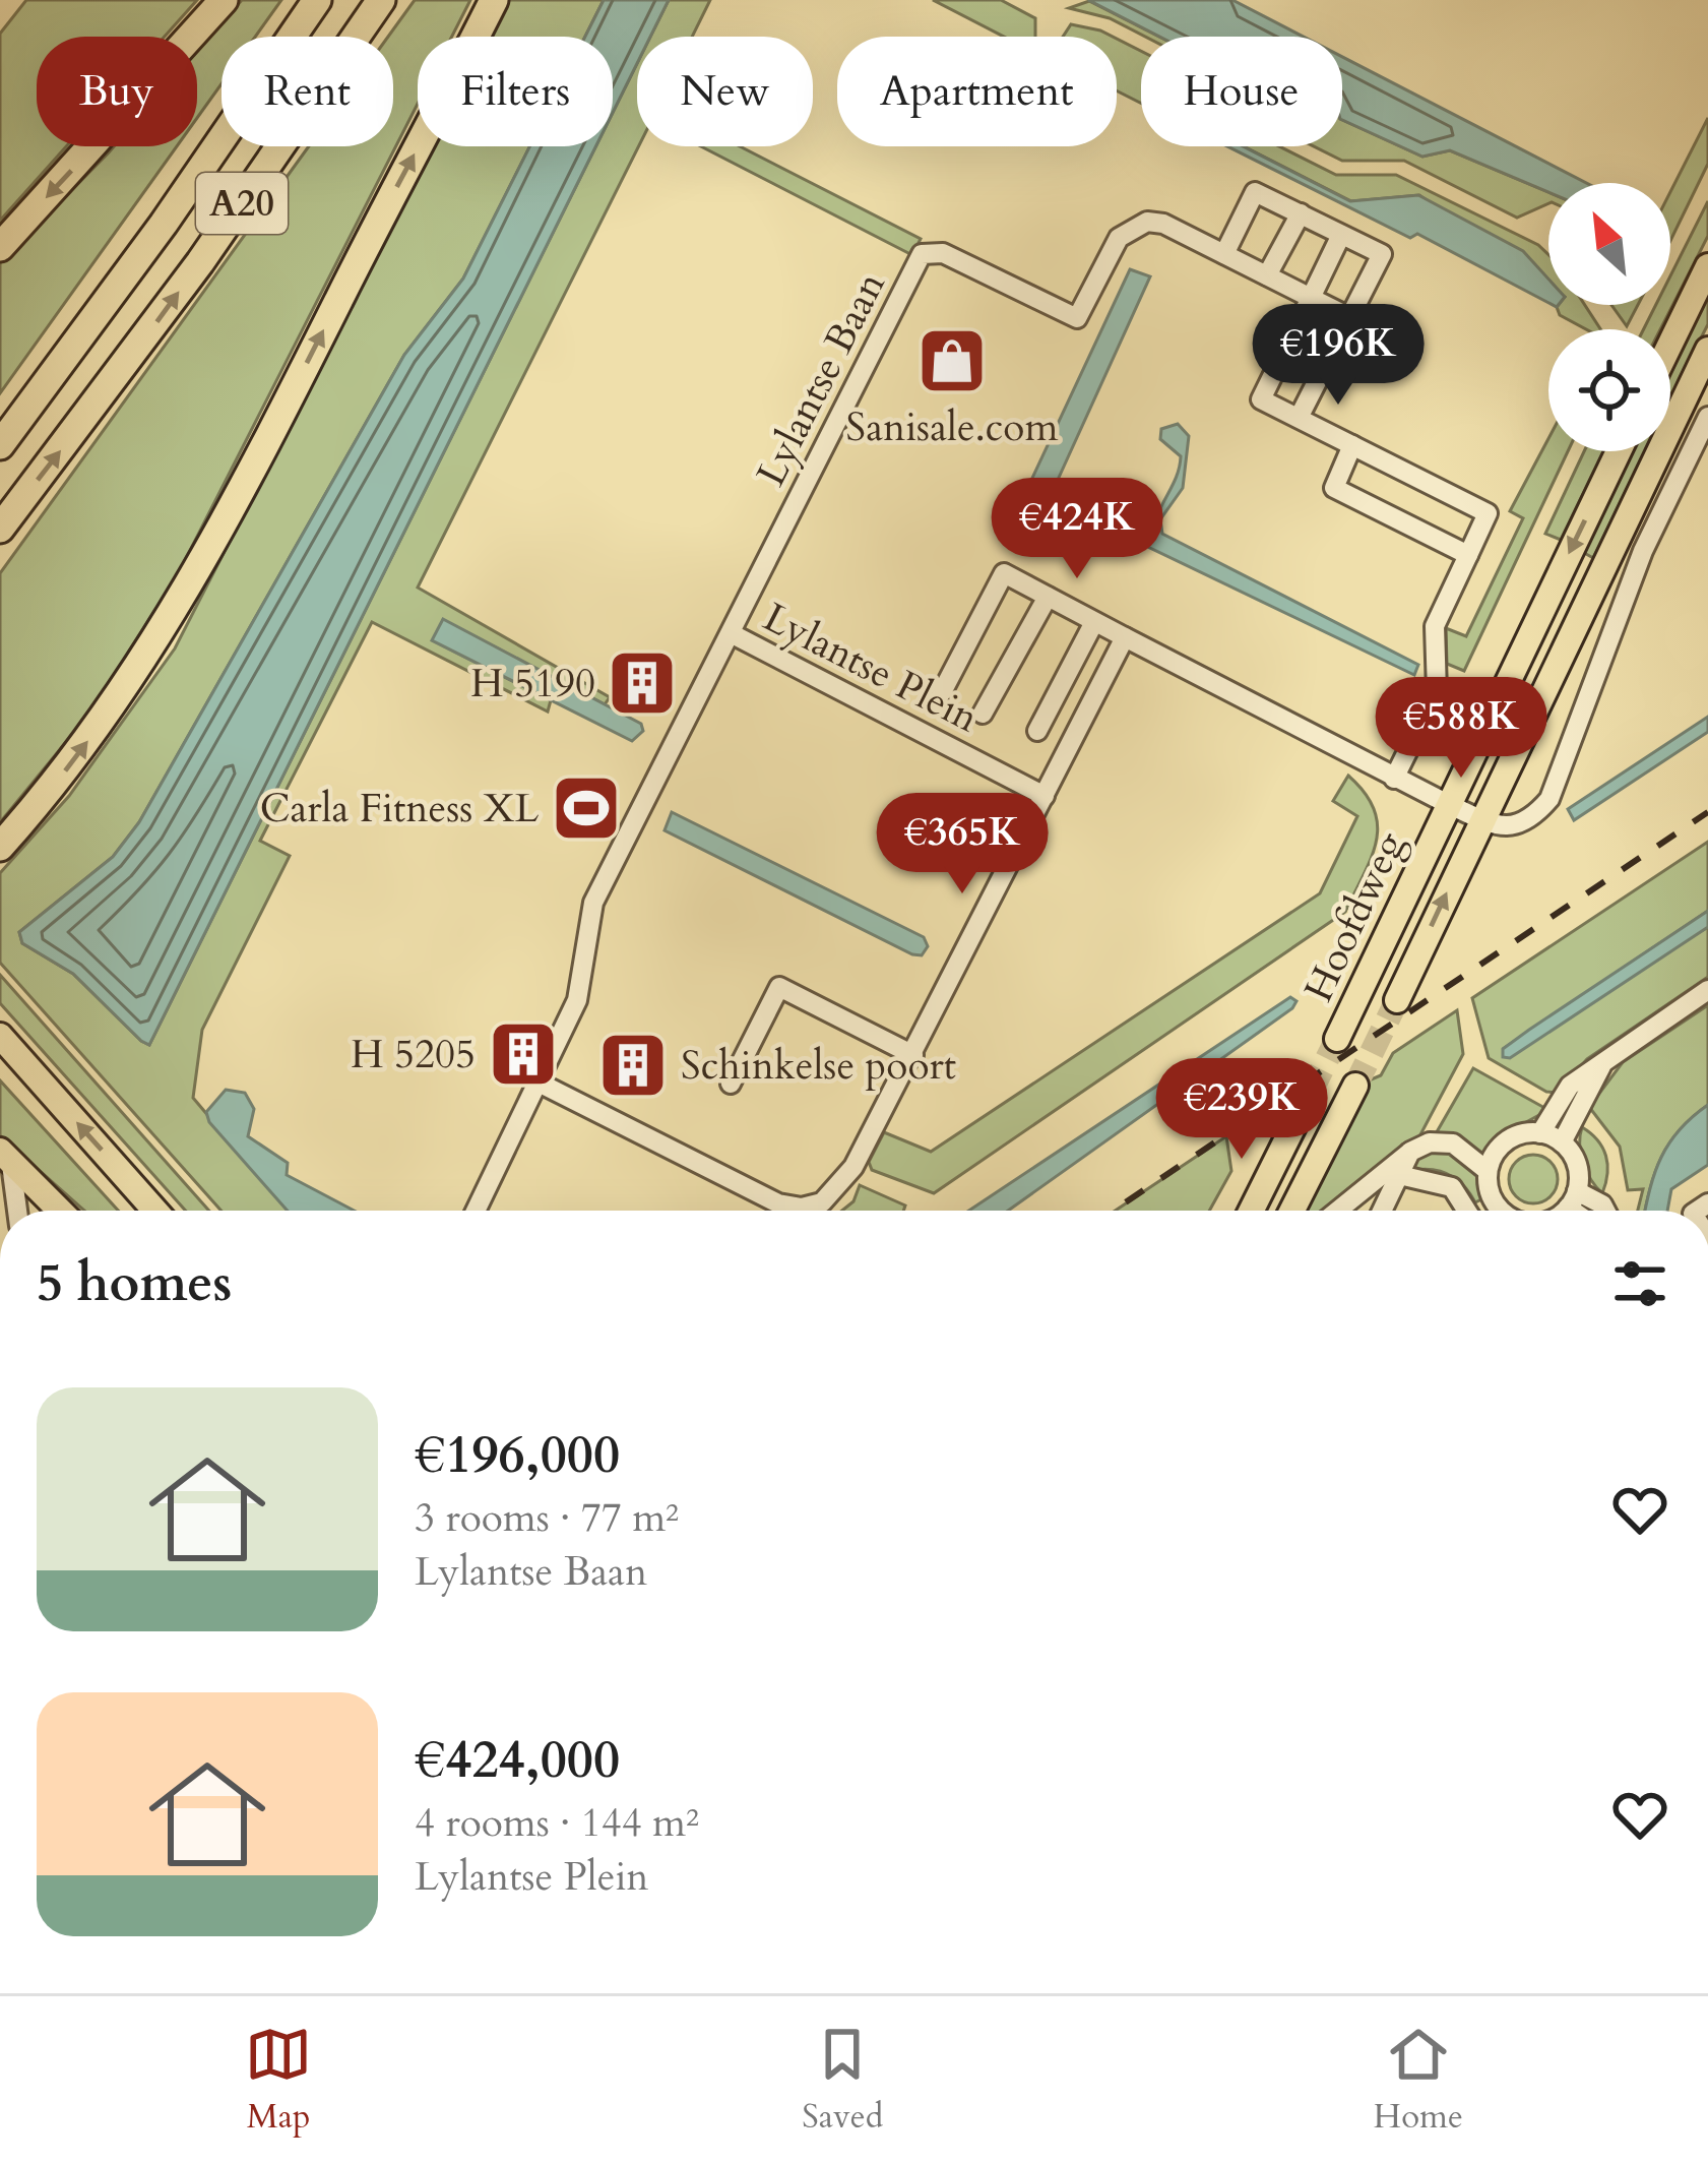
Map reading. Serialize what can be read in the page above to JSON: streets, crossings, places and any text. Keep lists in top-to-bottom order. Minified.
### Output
{"streets":{"highway":["A20"],"main road":["Hoofdweg"],"street":["Lylantse Baan","Lylantse Plein"]},"crossings":[["Lylantse Baan","Lylantse Plein"]],"places":{"shop":["Sanisale.com"],"building":["H 5190","H 5205","Schinkelse poort"],"sports":["Carla Fitness XL"]},"north":"top left","page":{"chip":["Buy","Rent","Filters","New","Apartment","House"],"price":["€196K","€424K","€588K","€365K","€239K"],"heading":"5 homes","list":[{"name":"€196,000","note":"3 rooms · 77 m² · Lylantse Baan"},{"name":"€424,000","note":"4 rooms · 144 m² · Lylantse Plein"}],"tabs":["Map","Saved","Home"]}}
